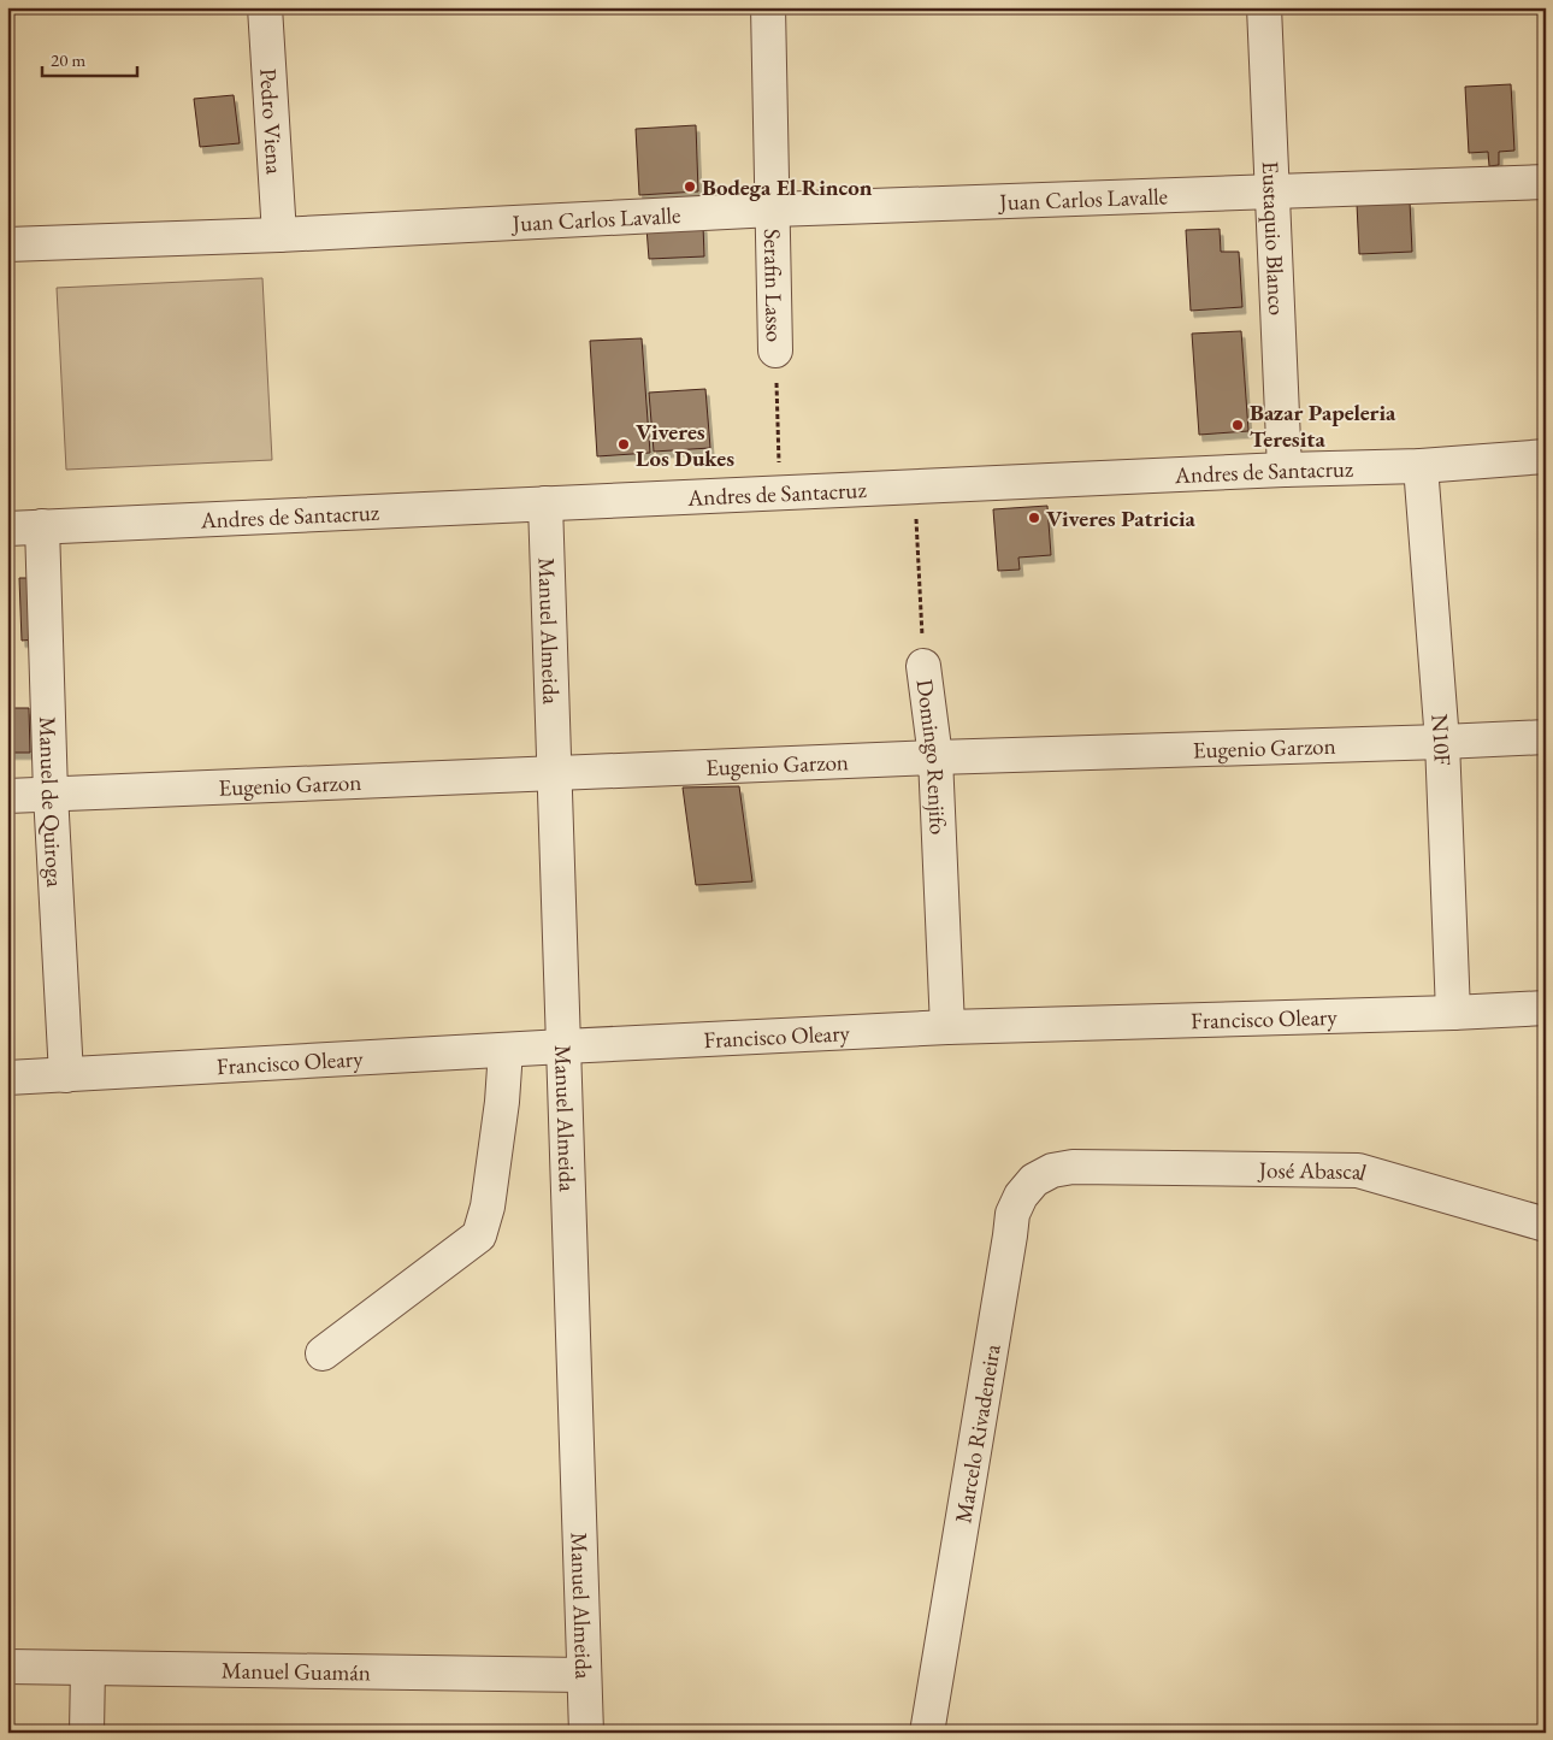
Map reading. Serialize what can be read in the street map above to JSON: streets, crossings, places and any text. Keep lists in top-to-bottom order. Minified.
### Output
{"streets":{"street":["Pedro Viena","Juan Carlos Lavalle","Eustaquio Blanco","Serafin Lasso","Andres de Santacruz","Manuel Almeida","N10F","Eugenio Garzon","Domingo Renjifo","Manuel de Quiroga","Francisco Oleary","José Abascal","Marcelo Rivadeneira","Manuel Guamán"]},"crossings":[["Pedro Viena","Juan Carlos Lavalle"],["Juan Carlos Lavalle","Eustaquio Blanco"],["Juan Carlos Lavalle","Serafin Lasso"],["Eustaquio Blanco","Andres de Santacruz"],["Serafin Lasso","Andres de Santacruz"],["Andres de Santacruz","Manuel Almeida"],["Andres de Santacruz","N10F"],["Andres de Santacruz","Domingo Renjifo"],["Andres de Santacruz","Manuel de Quiroga"],["Manuel Almeida","Eugenio Garzon"],["Manuel Almeida","Francisco Oleary"],["Manuel Almeida","Manuel Guamán"],["N10F","Eugenio Garzon"],["N10F","Francisco Oleary"],["Eugenio Garzon","Domingo Renjifo"],["Eugenio Garzon","Manuel de Quiroga"],["Domingo Renjifo","Francisco Oleary"],["Manuel de Quiroga","Francisco Oleary"],["José Abascal","Marcelo Rivadeneira"]],"places":["Bodega El Rincon","Bazar Papeleria Teresita","Viveres Los Dukes","Viveres Patricia"],"scale_bar":"20 m"}
